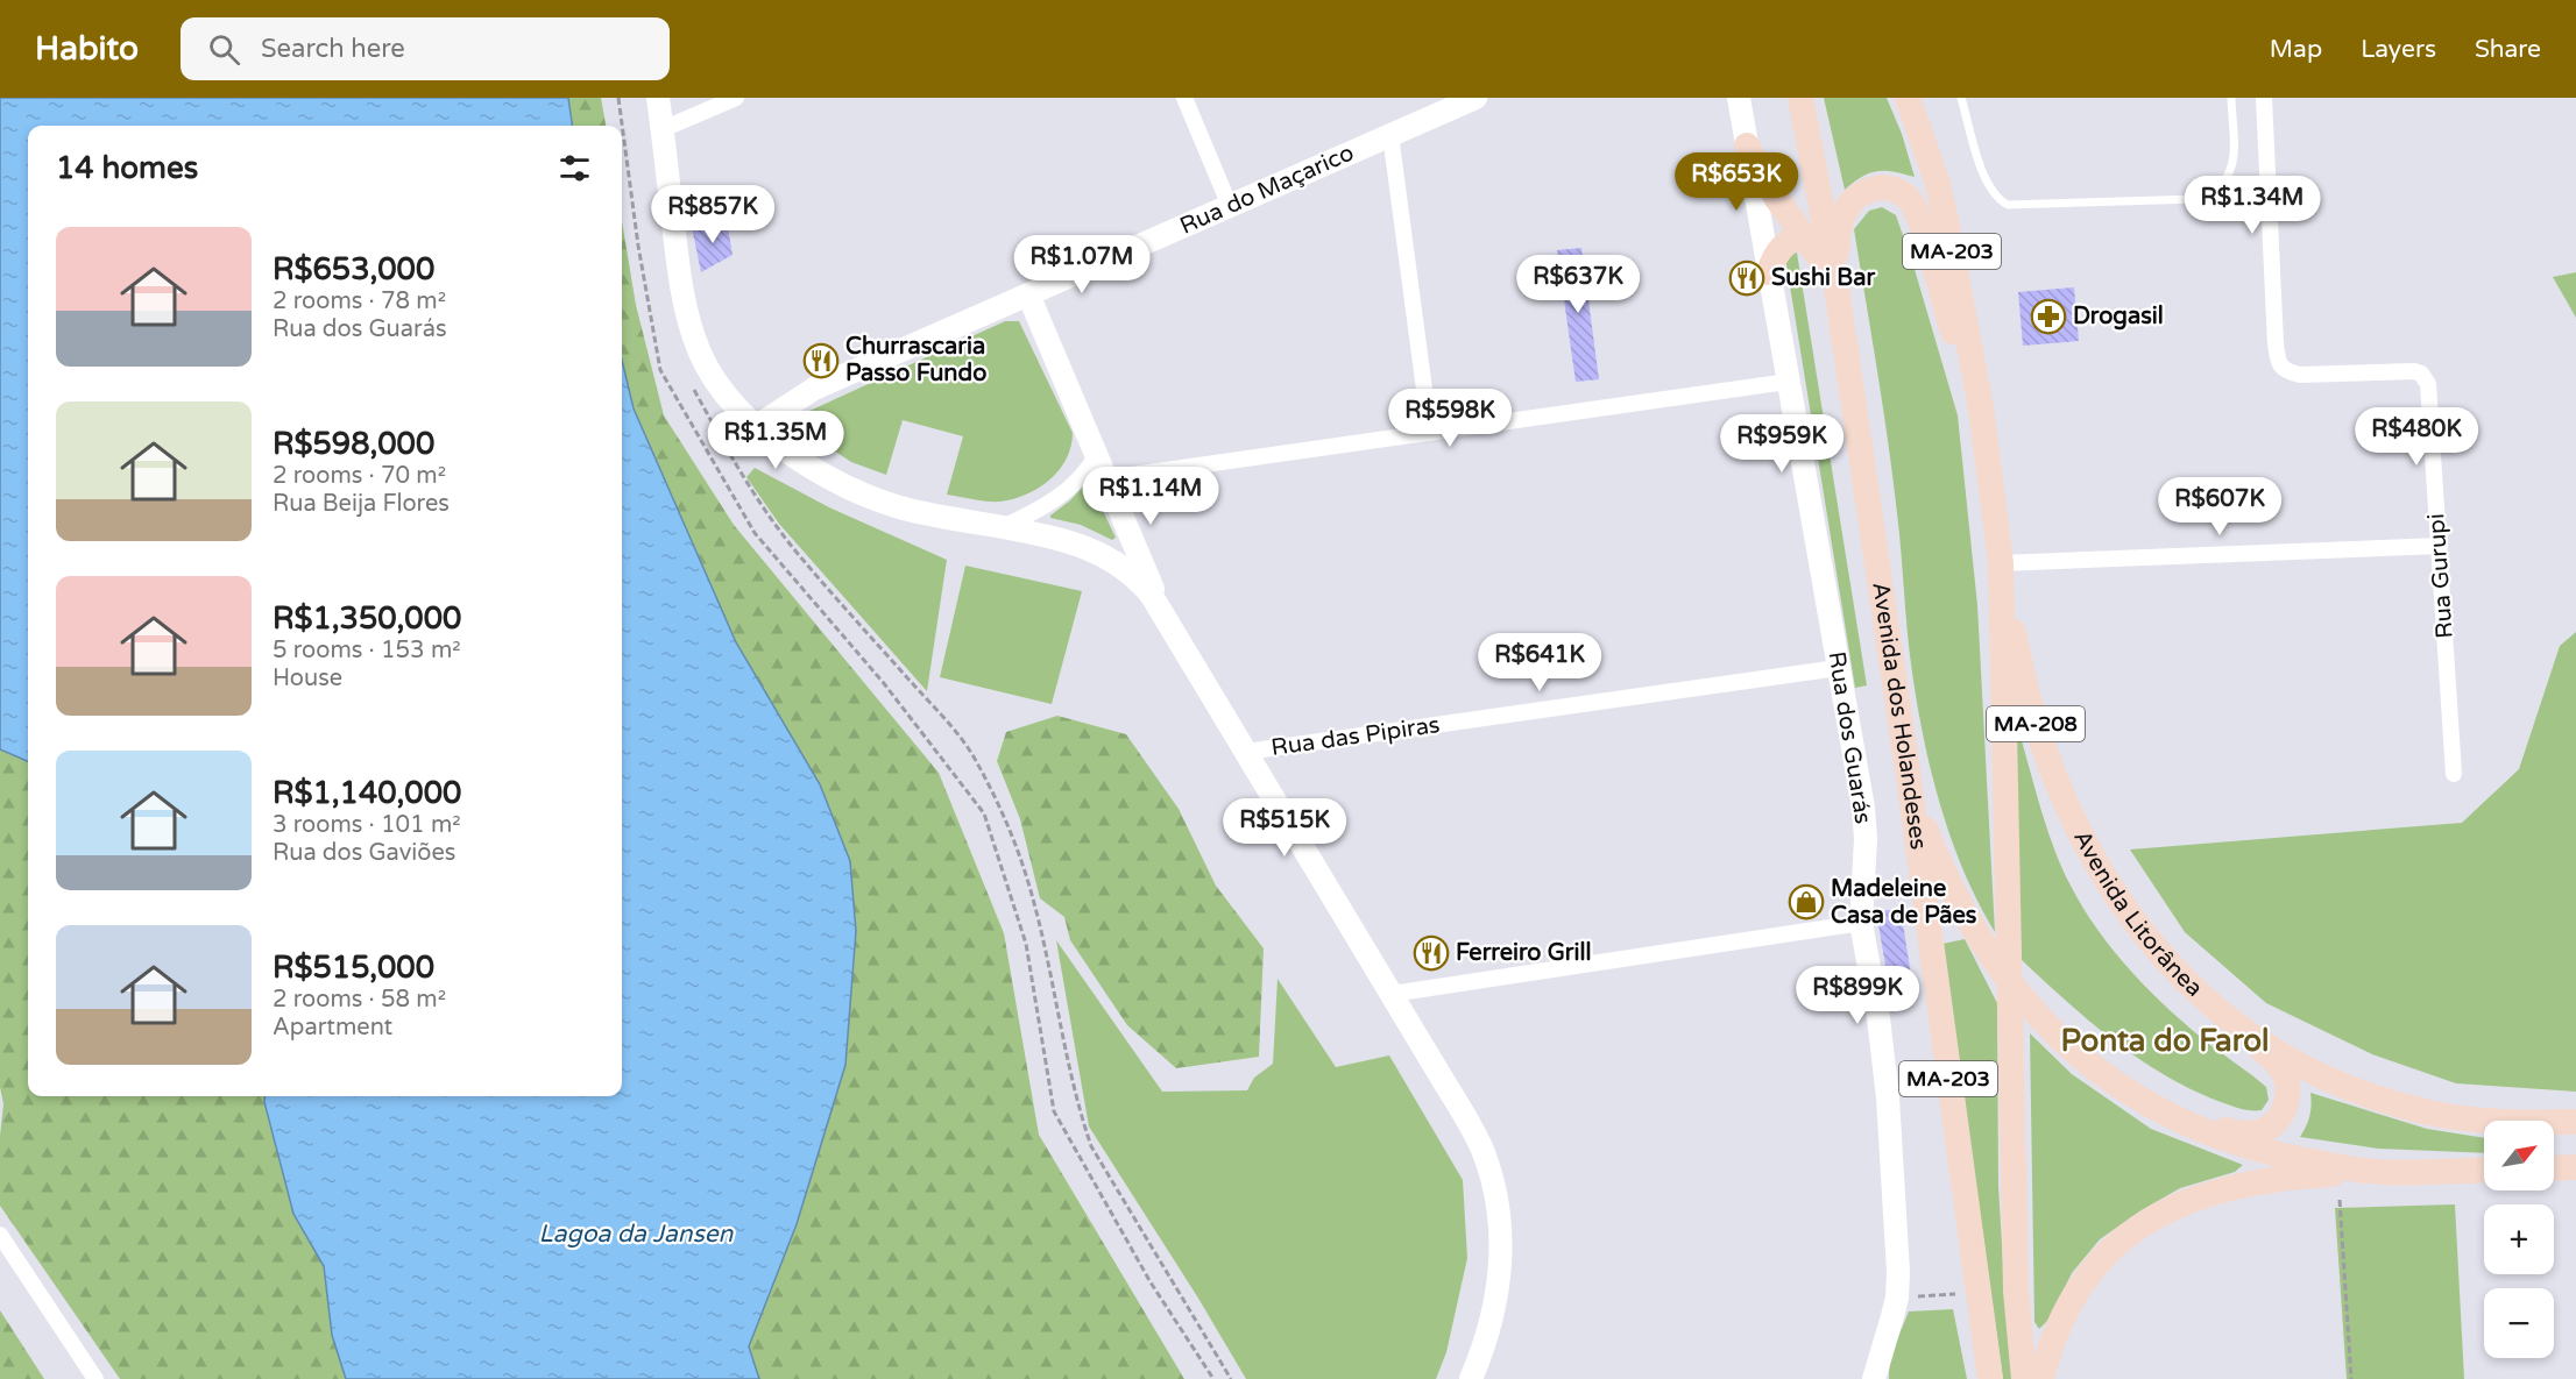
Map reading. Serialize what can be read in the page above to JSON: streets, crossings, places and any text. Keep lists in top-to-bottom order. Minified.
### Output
{"streets":{"main road":["MA-203","Avenida dos Holandeses","MA-208","Avenida Litorânea"],"street":["Rua do Maçarico","Rua Gurupi","Rua das Pipiras","Rua dos Guarás"]},"crossings":[["MA-203","Avenida Litorânea"],["Rua das Pipiras","Rua dos Guarás"]],"districts":["Ponta do Farol"],"water":["Lagoa da Jansen"],"places":{"restaurant":["Sushi Bar","Churrascaria Passo Fundo","Ferreiro Grill"],"pharmacy":["Drogasil"],"shop":["Madeleine Casa de Pães"]},"north":"top right","page":{"header":"Habito","search":"Search here","nav":["Map","Layers","Share"],"heading":"14 homes","price":["R$653K","R$1.34M","R$857K","R$1.07M","R$637K","R$598K","R$480K","R$1.35M","R$959K","R$1.14M","R$607K","R$641K","R$515K","R$899K"],"list":[{"name":"R$653,000","note":"2 rooms · 78 m² · Rua dos Guarás"},{"name":"R$598,000","note":"2 rooms · 70 m² · Rua Beija Flores"},{"name":"R$1,350,000","note":"5 rooms · 153 m² · House"},{"name":"R$1,140,000","note":"3 rooms · 101 m² · Rua dos Gaviões"},{"name":"R$515,000","note":"2 rooms · 58 m² · Apartment"}],"map_buttons":["+","−"]}}
